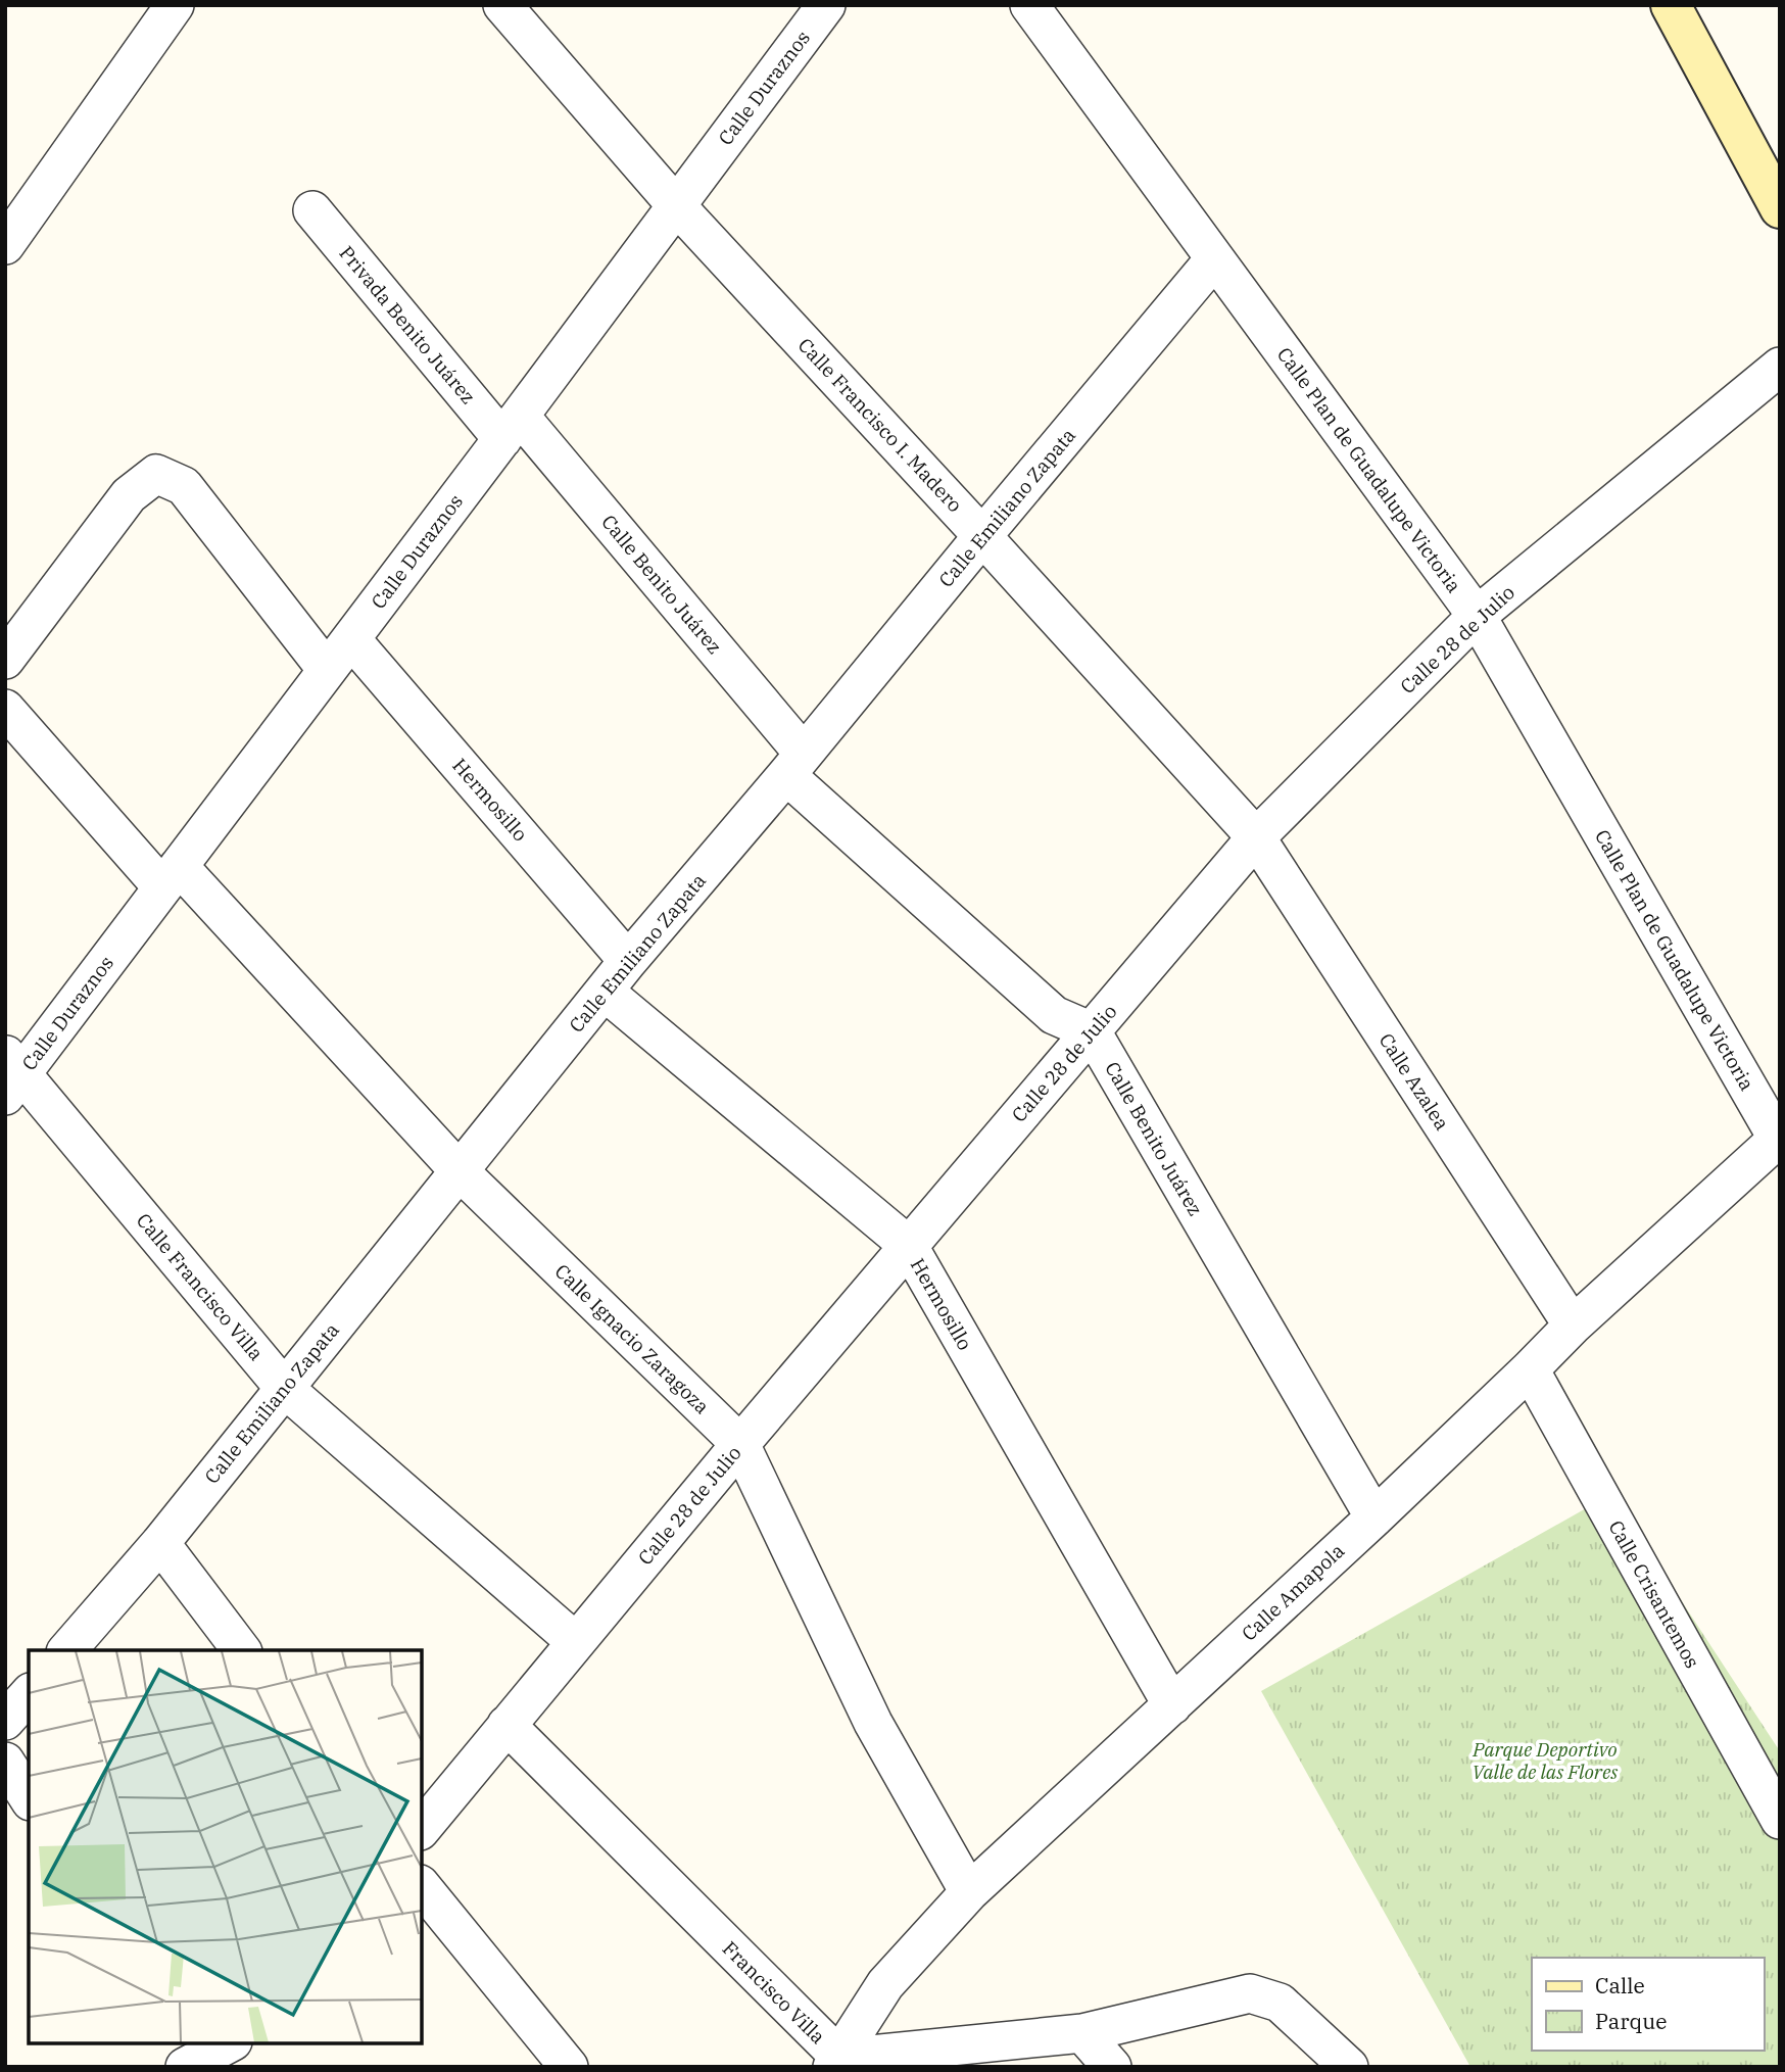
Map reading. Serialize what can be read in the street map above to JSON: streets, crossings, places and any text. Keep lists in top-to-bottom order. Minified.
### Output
{"streets":{"street":["Calle Duraznos","Privada Benito Juárez","Calle Francisco I. Madero","Calle Plan de Guadalupe Victoria","Calle Emiliano Zapata","Calle Benito Juárez","Calle 28 de Julio","Hermosillo","Calle Azalea","Calle Francisco Villa","Calle Ignacio Zaragoza","Calle Amapola","Calle Crisantemos","Francisco Villa"]},"crossings":[["Calle Duraznos","Privada Benito Juárez"],["Calle Duraznos","Calle Francisco I. Madero"],["Calle Duraznos","Calle Benito Juárez"],["Calle Duraznos","Hermosillo"],["Calle Duraznos","Calle Francisco Villa"],["Calle Duraznos","Calle Ignacio Zaragoza"],["Privada Benito Juárez","Calle Benito Juárez"],["Calle Francisco I. Madero","Calle Emiliano Zapata"],["Calle Francisco I. Madero","Calle 28 de Julio"],["Calle Francisco I. Madero","Calle Azalea"],["Calle Plan de Guadalupe Victoria","Calle Emiliano Zapata"],["Calle Plan de Guadalupe Victoria","Calle 28 de Julio"],["Calle Plan de Guadalupe Victoria","Calle Amapola"],["Calle Emiliano Zapata","Calle Benito Juárez"],["Calle Emiliano Zapata","Hermosillo"],["Calle Emiliano Zapata","Calle Francisco Villa"],["Calle Emiliano Zapata","Calle Ignacio Zaragoza"],["Calle Benito Juárez","Calle 28 de Julio"],["Calle Benito Juárez","Calle Amapola"],["Calle 28 de Julio","Hermosillo"],["Calle 28 de Julio","Calle Azalea"],["Calle 28 de Julio","Calle Francisco Villa"],["Calle 28 de Julio","Calle Ignacio Zaragoza"],["Calle 28 de Julio","Francisco Villa"],["Hermosillo","Calle Amapola"],["Calle Azalea","Calle Amapola"],["Calle Ignacio Zaragoza","Calle Amapola"],["Calle Amapola","Calle Crisantemos"],["Calle Amapola","Francisco Villa"]],"parks":["Parque Deportivo Valle de las Flores"],"legend":["Calle","Parque"]}
